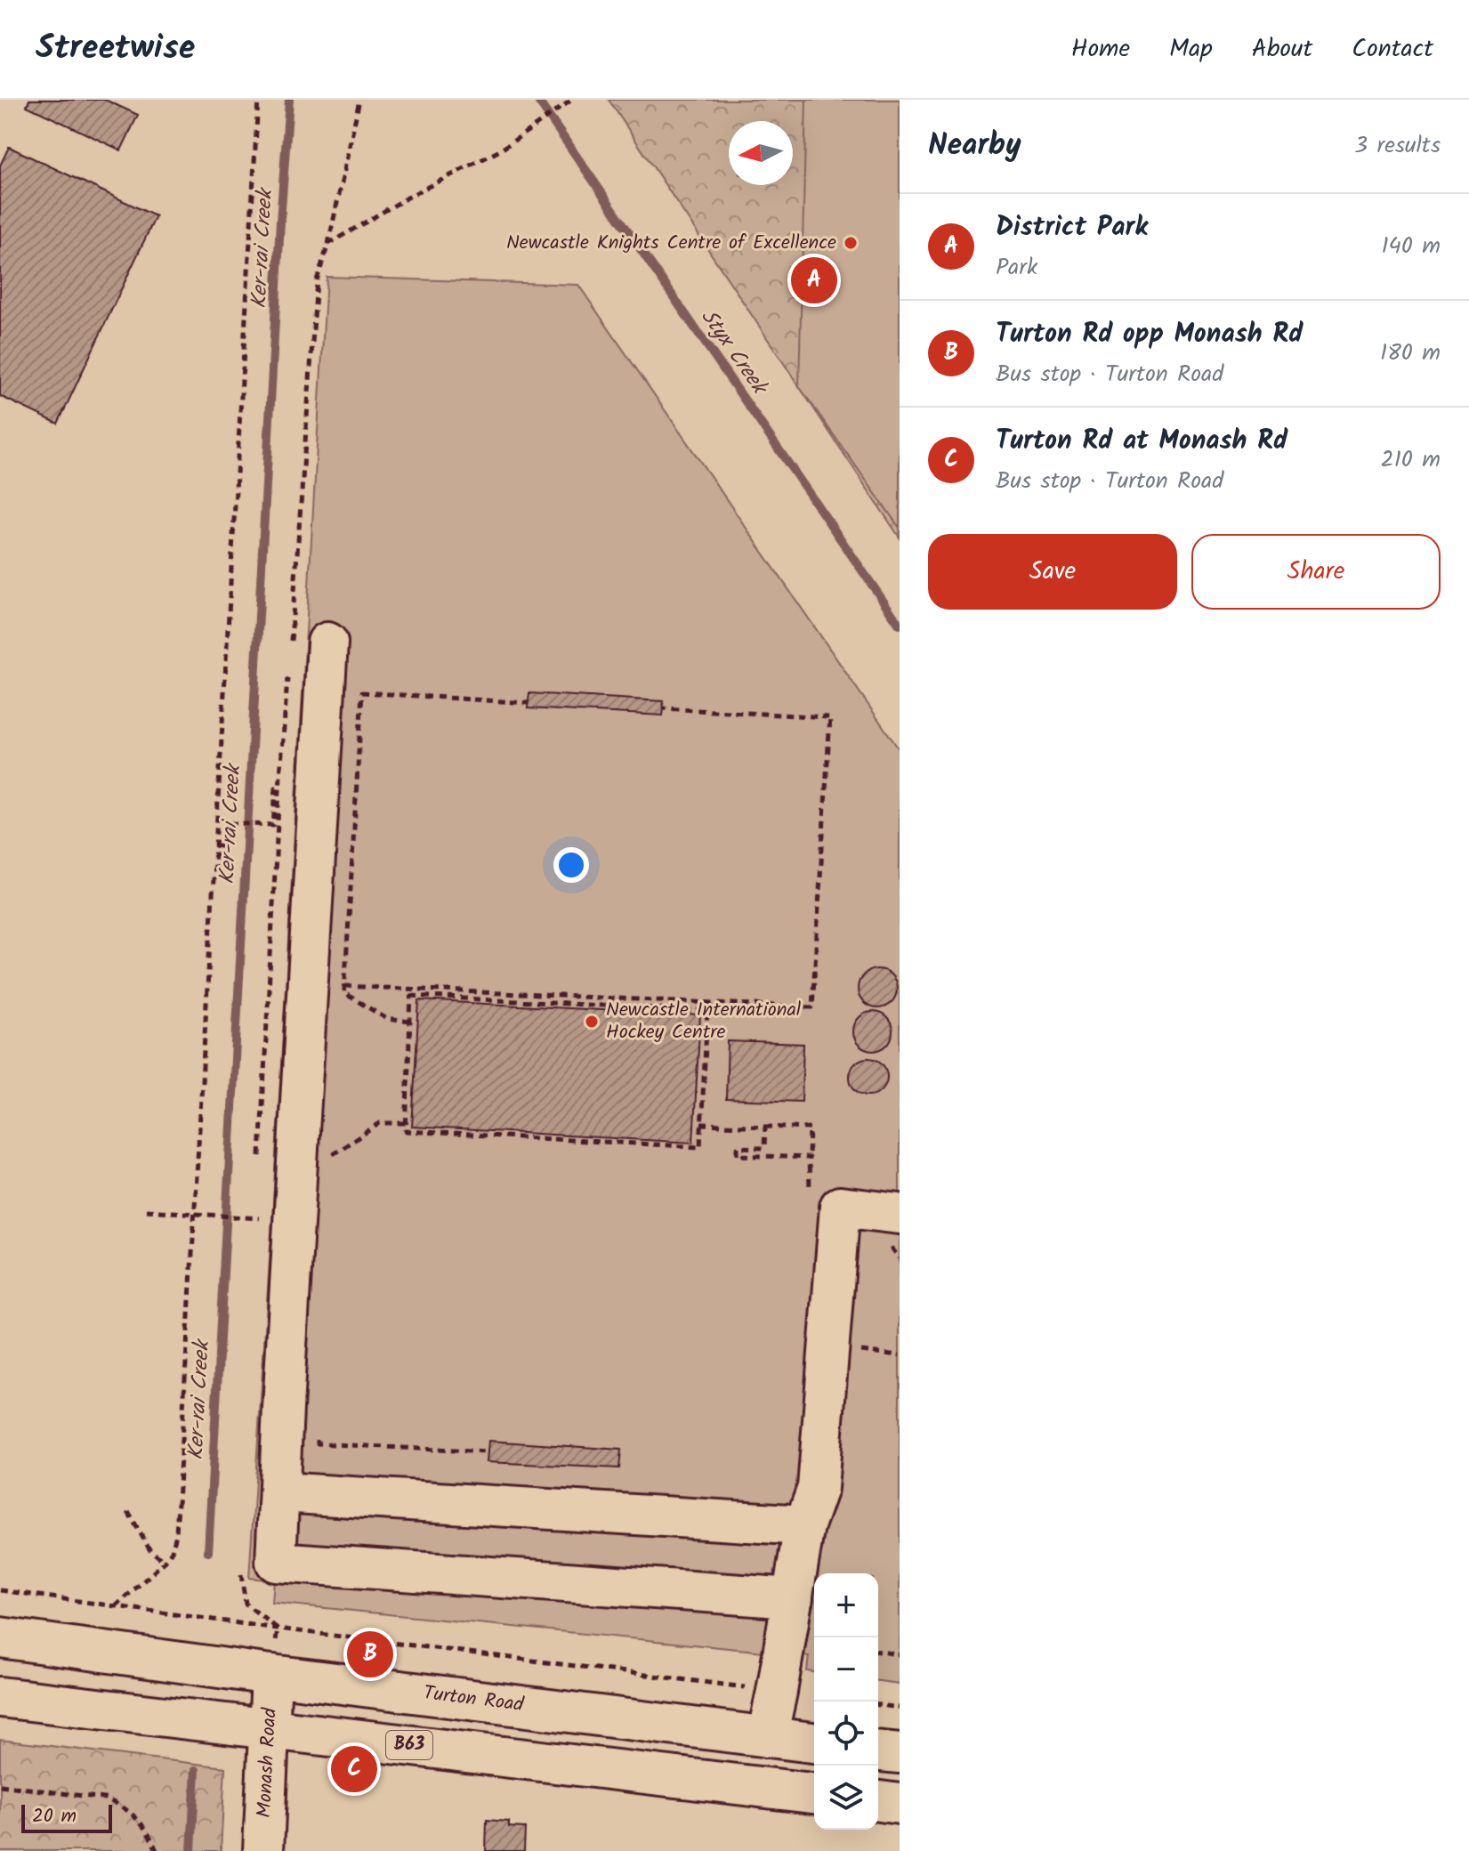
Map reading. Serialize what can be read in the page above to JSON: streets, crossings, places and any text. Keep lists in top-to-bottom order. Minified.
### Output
{"streets":{"main road":["Turton Road","B63","Monash Road"]},"crossings":[["Turton Road","Monash Road"],["B63","Monash Road"]],"water":["Ker-rai Creek","Styx Creek"],"places":["Newcastle Knights Centre of Excellence","Newcastle International Hockey Centre"],"scale_bar":"20 m","north":"left","page":{"header":"Streetwise","nav":["Home","Map","About","Contact"],"heading":["Nearby","3 results"],"list":[{"mark":"A","name":"District Park","note":"Park","value":"140 m"},{"mark":"B","name":"Turton Rd opp Monash Rd","note":"Bus stop · Turton Road","value":"180 m"},{"mark":"C","name":"Turton Rd at Monash Rd","note":"Bus stop · Turton Road","value":"210 m"}],"pins":["A","B","C"],"buttons":["Save","Share"],"map_buttons":["+","−"],"scale":"20 m"}}
